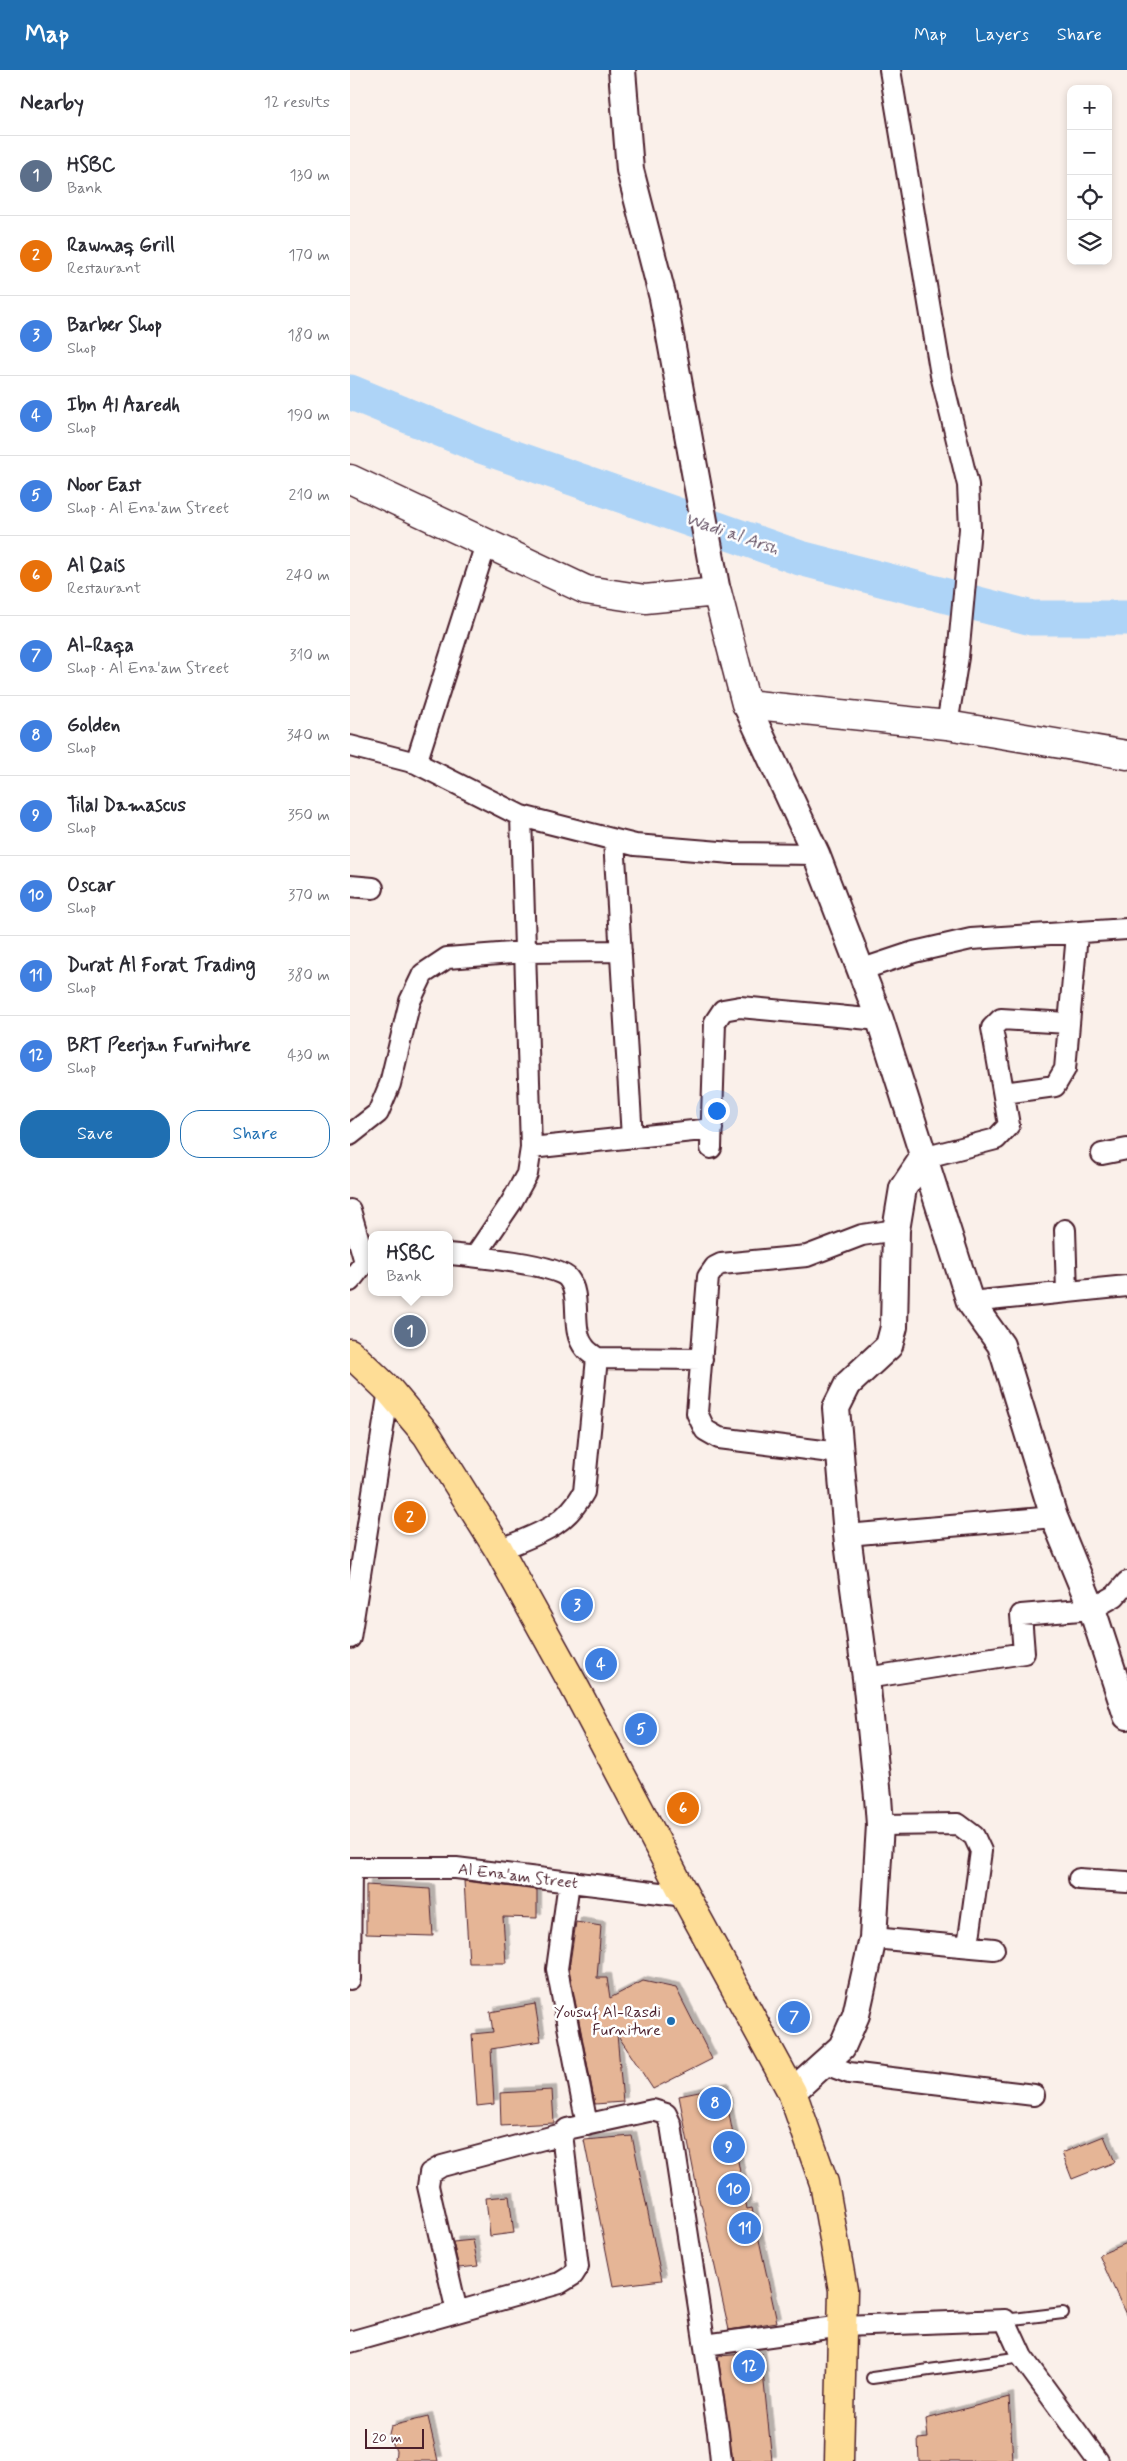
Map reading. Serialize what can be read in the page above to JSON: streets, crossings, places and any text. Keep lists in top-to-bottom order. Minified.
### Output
{"streets":{"street":["Al Ena'am Street"]},"water":["Wadi al Arsh"],"places":["Yousuf Al-Rasdi Furniture"],"scale_bar":"20 m","page":{"header":"Map","nav":["Map","Layers","Share"],"heading":["Nearby","12 results"],"map_buttons":["+","−"],"list":[{"mark":"1","name":"HSBC","note":"Bank","value":"130 m"},{"mark":"2","name":"Rawnaq Grill","note":"Restaurant","value":"170 m"},{"mark":"3","name":"Barber Shop","note":"Shop","value":"180 m"},{"mark":"4","name":"Ibn Al Aaredh","note":"Shop","value":"190 m"},{"mark":"5","name":"Noor East","note":"Shop · Al Ena'am Street","value":"210 m"},{"mark":"6","name":"Al Qais","note":"Restaurant","value":"240 m"},{"mark":"7","name":"Al-Raqa","note":"Shop · Al Ena'am Street","value":"310 m"},{"mark":"8","name":"Golden","note":"Shop","value":"340 m"},{"mark":"9","name":"Tilal Damascus","note":"Shop","value":"350 m"},{"mark":"10","name":"Oscar","note":"Shop","value":"370 m"},{"mark":"11","name":"Durat Al Forat Trading","note":"Shop","value":"380 m"},{"mark":"12","name":"BRT Peerjan Furniture","note":"Shop","value":"430 m"}],"buttons":["Save","Share"],"popup":["HSBC","Bank"],"pins":["1","2","3","4","5","6","7","8","9","10","11","12"],"scale":"20 m"}}
